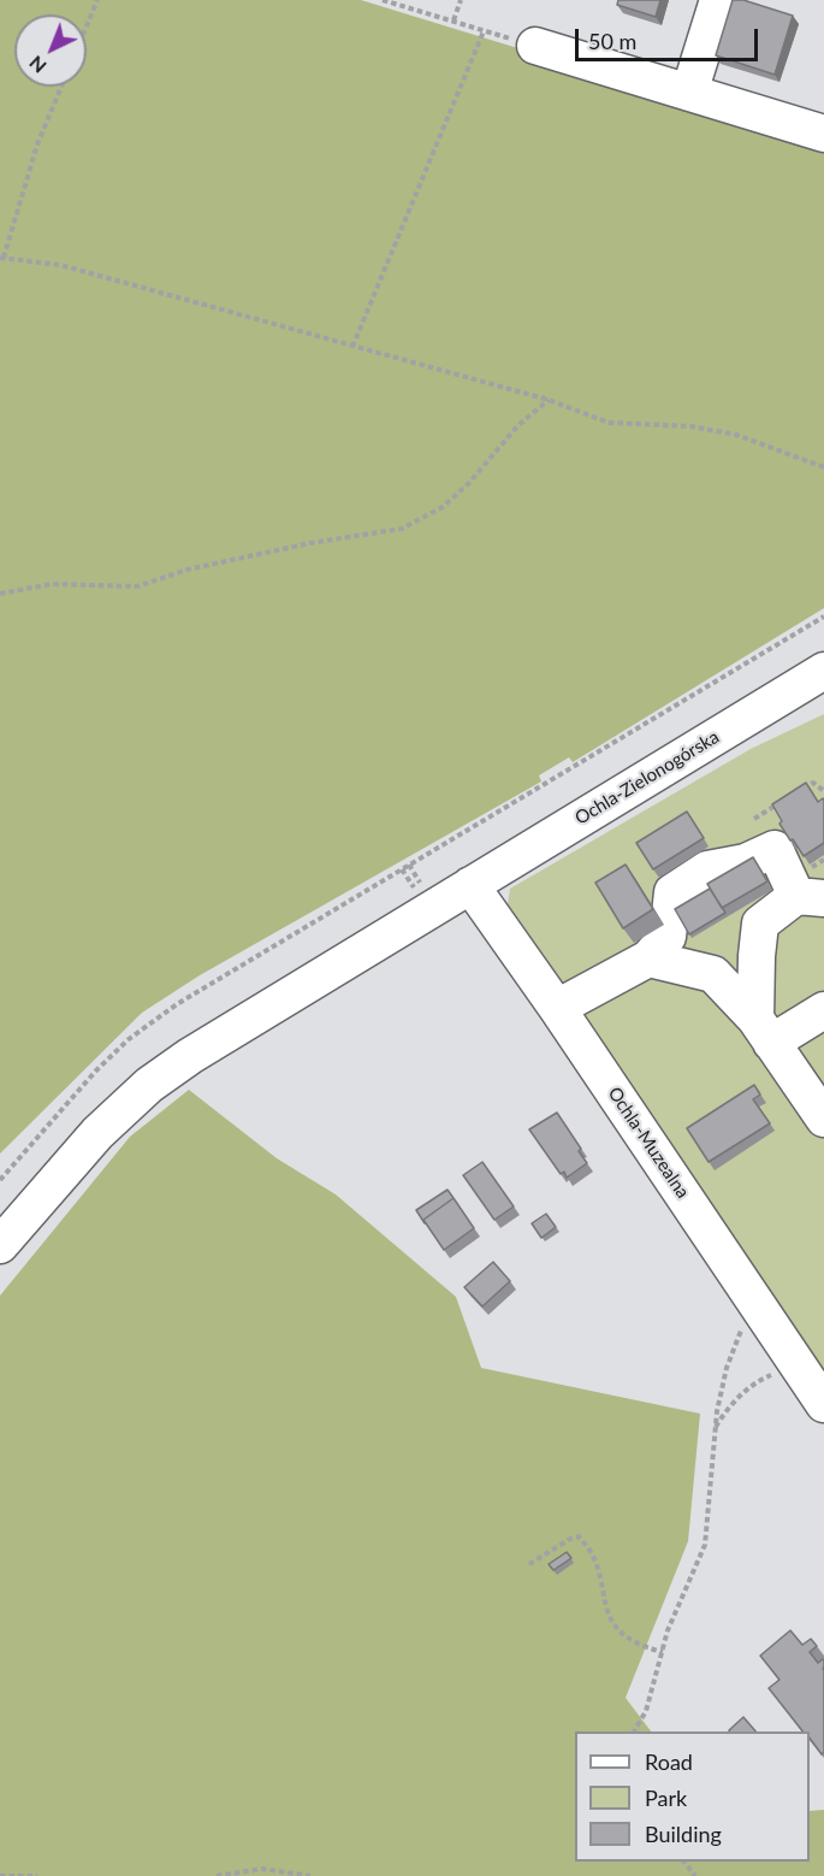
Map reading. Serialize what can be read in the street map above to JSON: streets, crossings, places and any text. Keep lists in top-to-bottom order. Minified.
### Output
{"streets":{"street":["Ochla-Zielonogórska","Ochla-Muzealna"]},"crossings":[["Ochla-Zielonogórska","Ochla-Muzealna"]],"legend":["Road","Park","Building"],"scale_bar":"50 m","north":"bottom left"}
